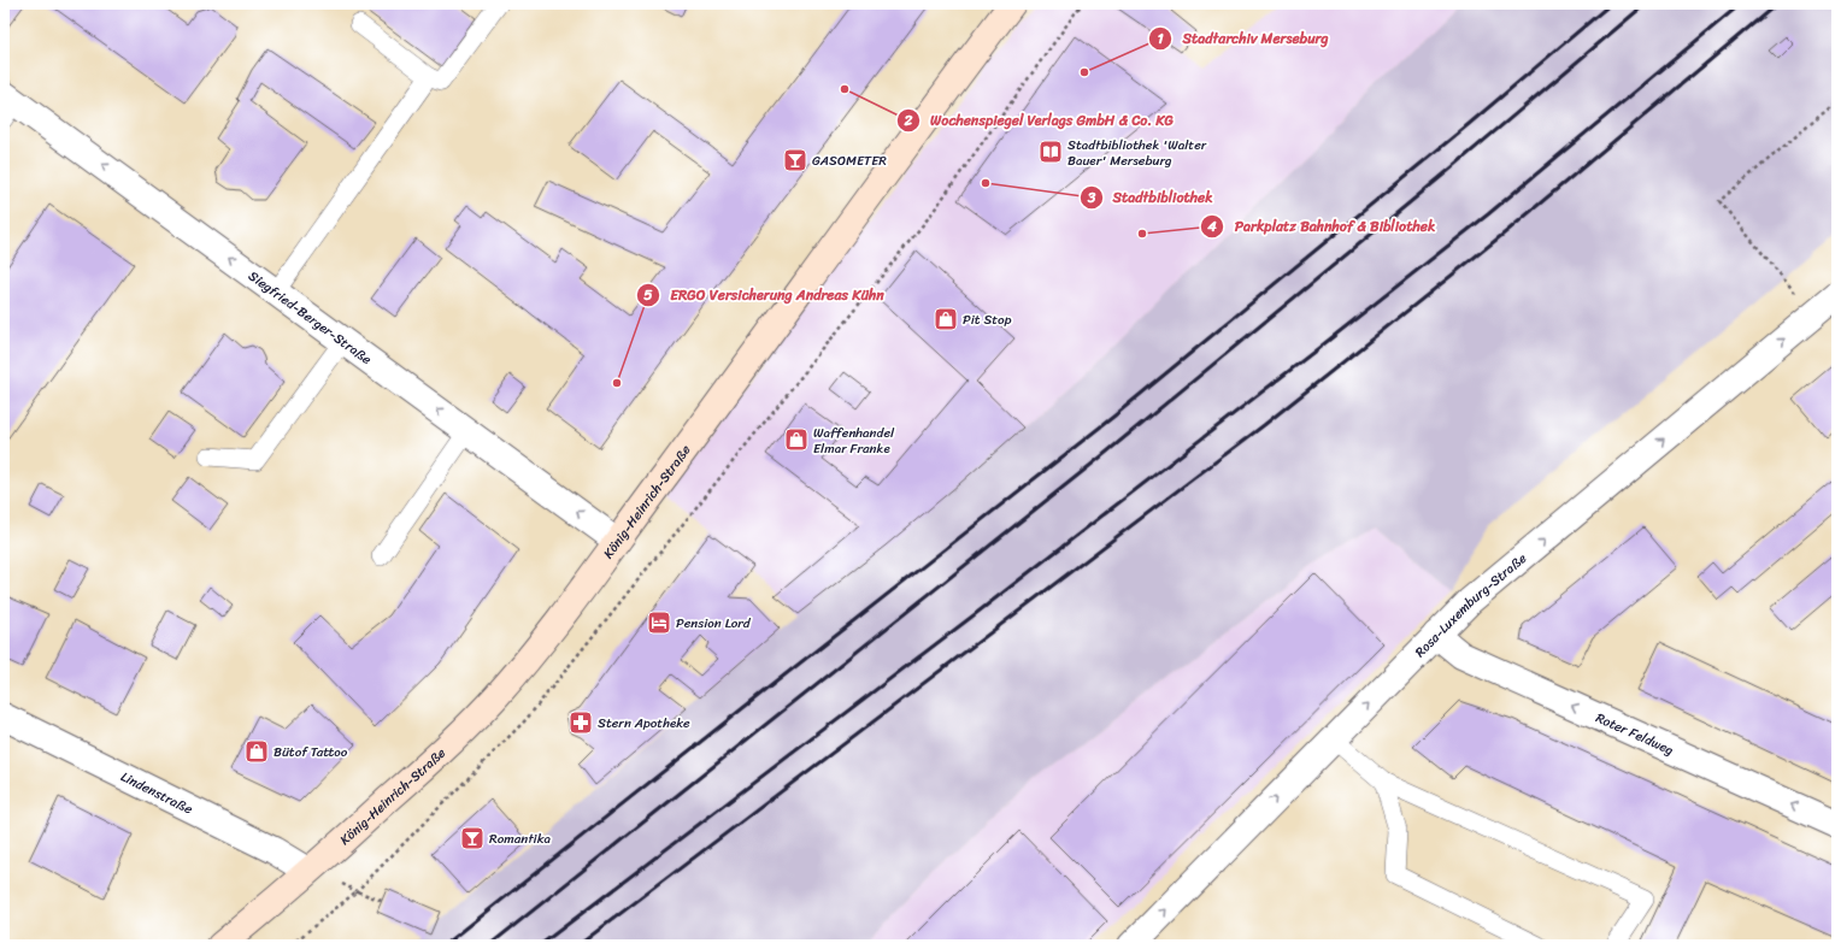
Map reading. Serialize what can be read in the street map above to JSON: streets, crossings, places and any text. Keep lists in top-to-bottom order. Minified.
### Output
{"streets":{"main road":["König-Heinrich-Straße"],"street":["Siegfried-Berger-Straße","Rosa-Luxemburg-Straße","Roter Feldweg","Lindenstraße"]},"crossings":[["Siegfried-Berger-Straße","König-Heinrich-Straße"],["König-Heinrich-Straße","Lindenstraße"],["Rosa-Luxemburg-Straße","Roter Feldweg"]],"one_way":["Siegfried-Berger-Straße","Rosa-Luxemburg-Straße","Roter Feldweg"],"places":{"other":["Stadtarchiv Merseburg","Wochenspiegel Verlags GmbH & Co. KG","Stadtbibliothek","Parkplatz Bahnhof & Bibliothek","ERGO Versicherung Andreas Kühn"],"library":["Stadtbibliothek 'Walter Bauer' Merseburg"],"bar":["GASOMETER","Romantika"],"shop":["Pit Stop","Waffenhandel Elmar Franke","Bütof Tattoo"],"hotel":["Pension Lord"],"pharmacy":["Stern Apotheke"]}}
